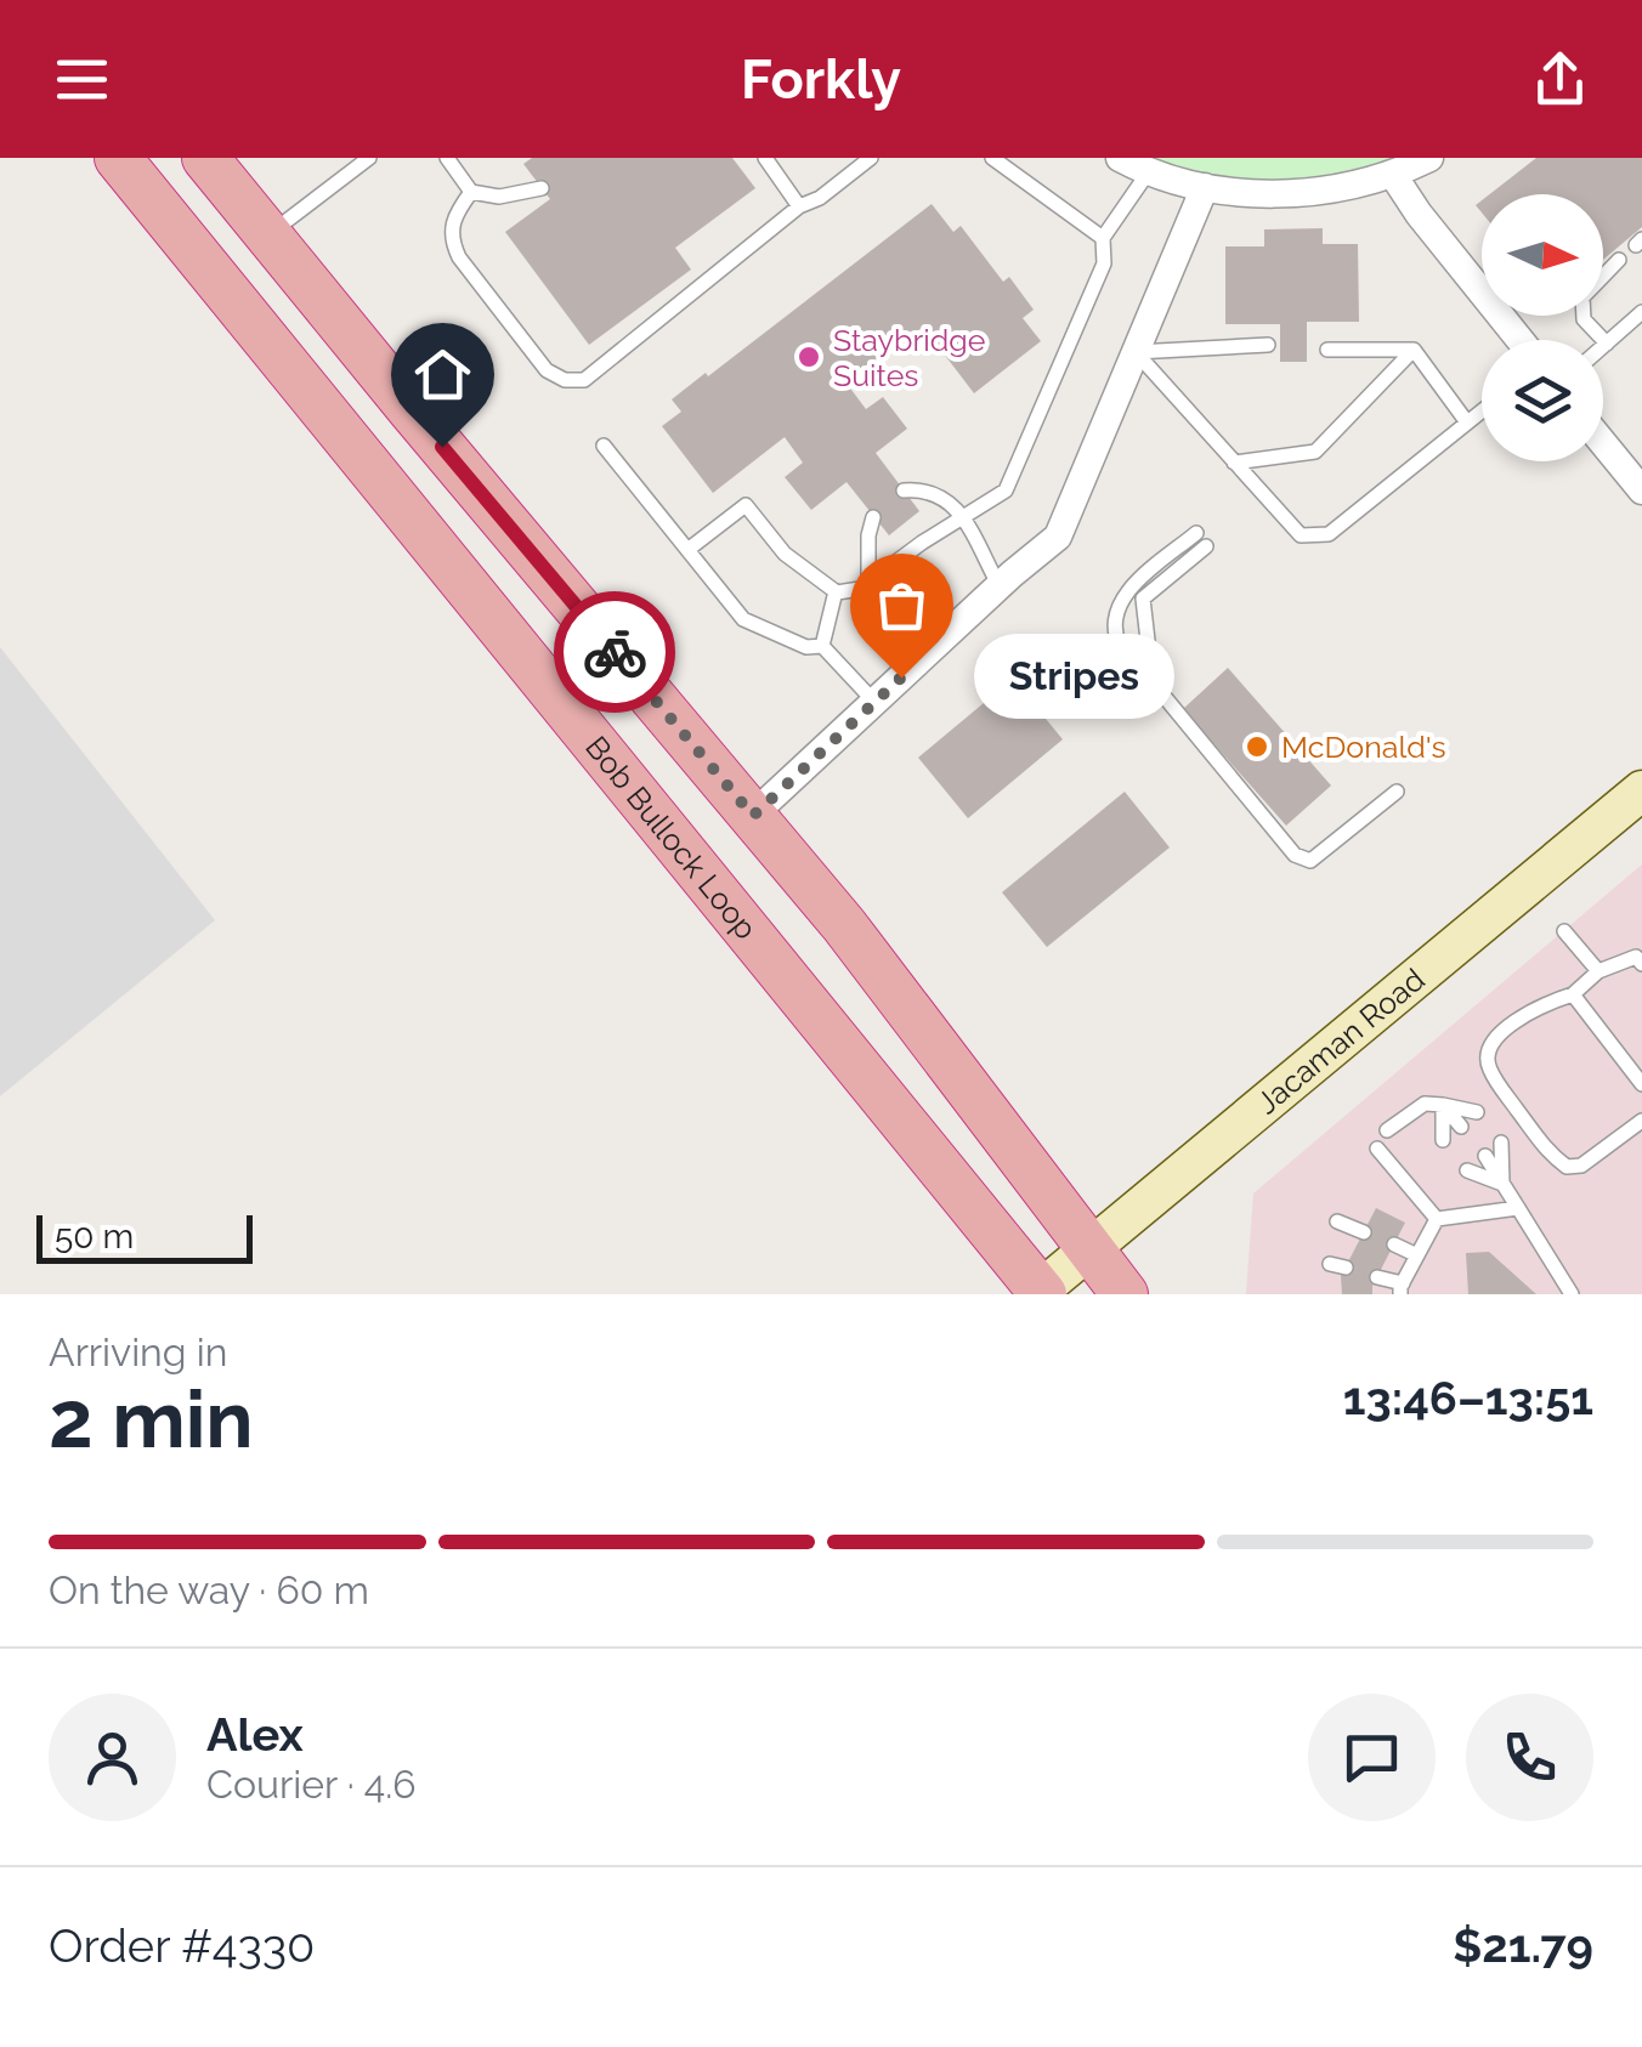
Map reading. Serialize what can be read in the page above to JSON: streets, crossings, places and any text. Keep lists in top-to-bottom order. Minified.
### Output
{"streets":{"highway":["Bob Bullock Loop"],"main road":["Jacaman Road"]},"crossings":[["Bob Bullock Loop","Jacaman Road"]],"places":["Staybridge Suites","Stripes","McDonald's"],"scale_bar":"50 m","north":"right","page":{"header":"Forkly","bubble":"Stripes","scale":"50 m","heading":["2 min","Arriving in","13:46–13:51"],"panel":["Alex","Courier · 4.6","Order #4330","$21.79"],"bar":"On the way · 60 m"}}
